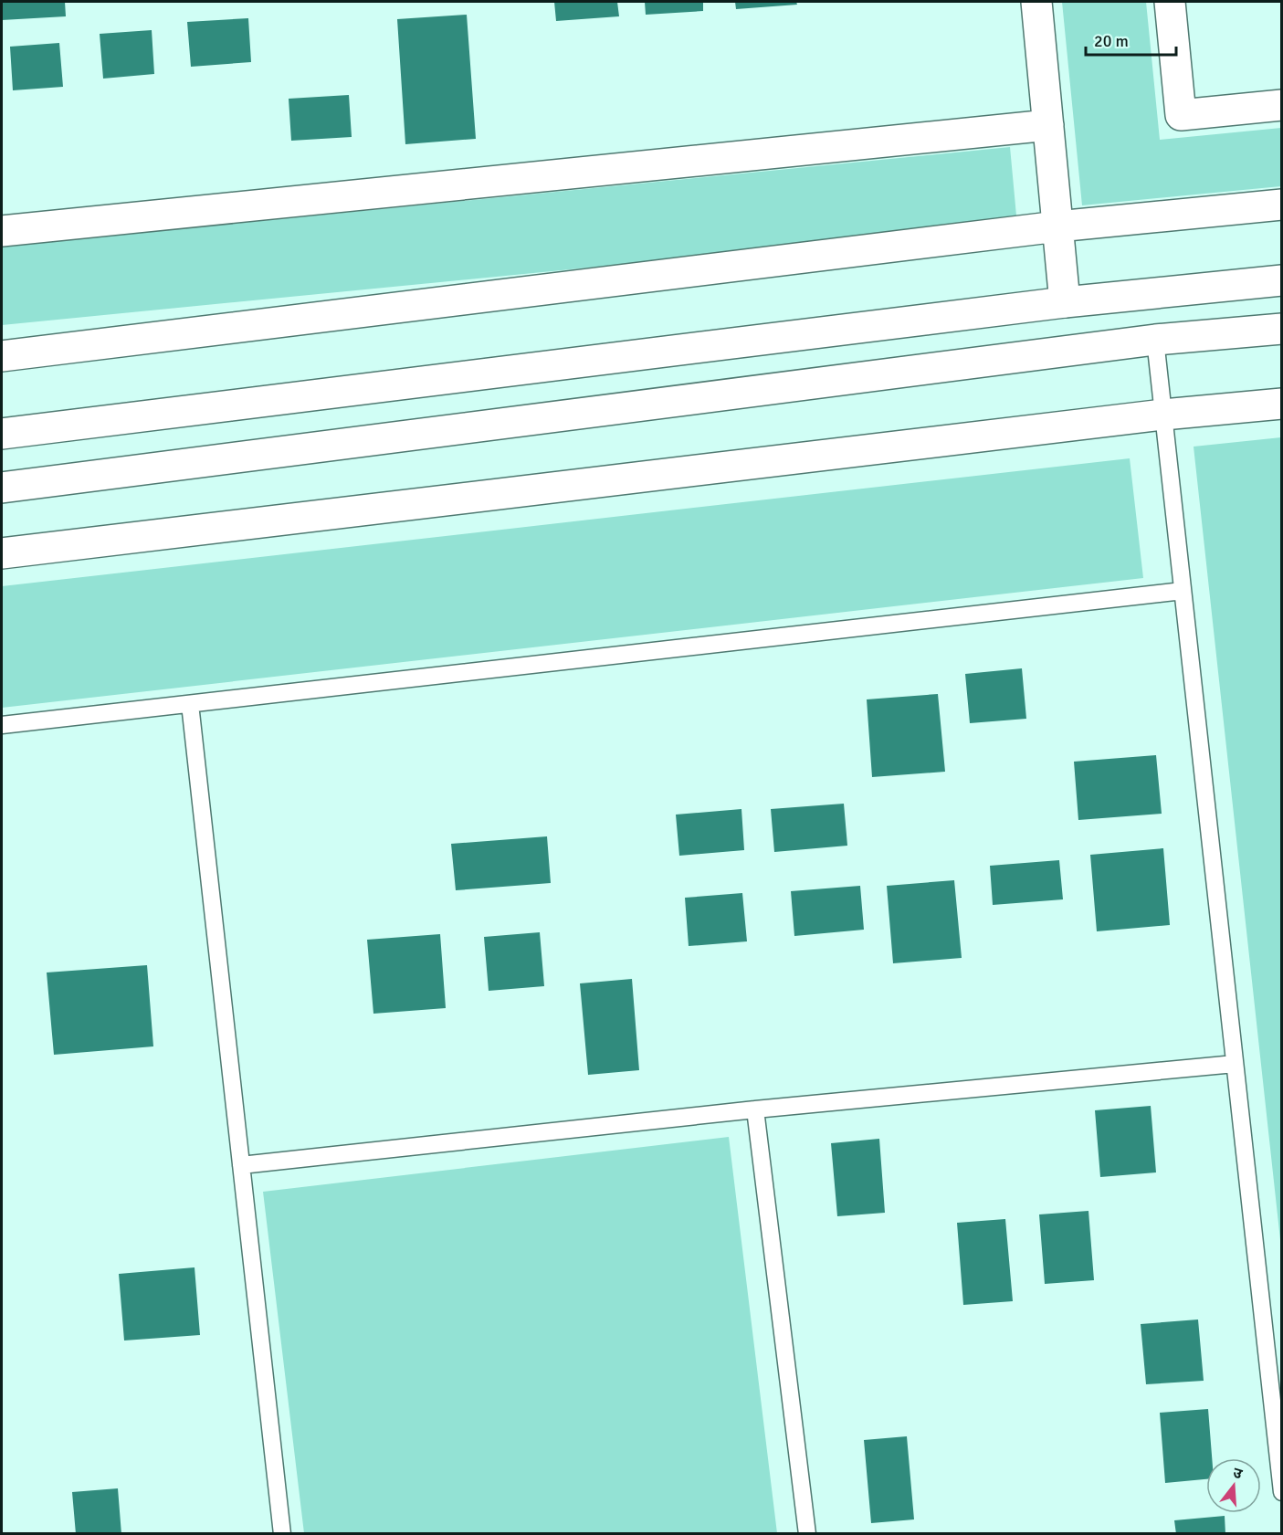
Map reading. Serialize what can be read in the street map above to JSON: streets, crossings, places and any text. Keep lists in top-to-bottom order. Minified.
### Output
{"scale_bar":"20 m","north":"top"}
